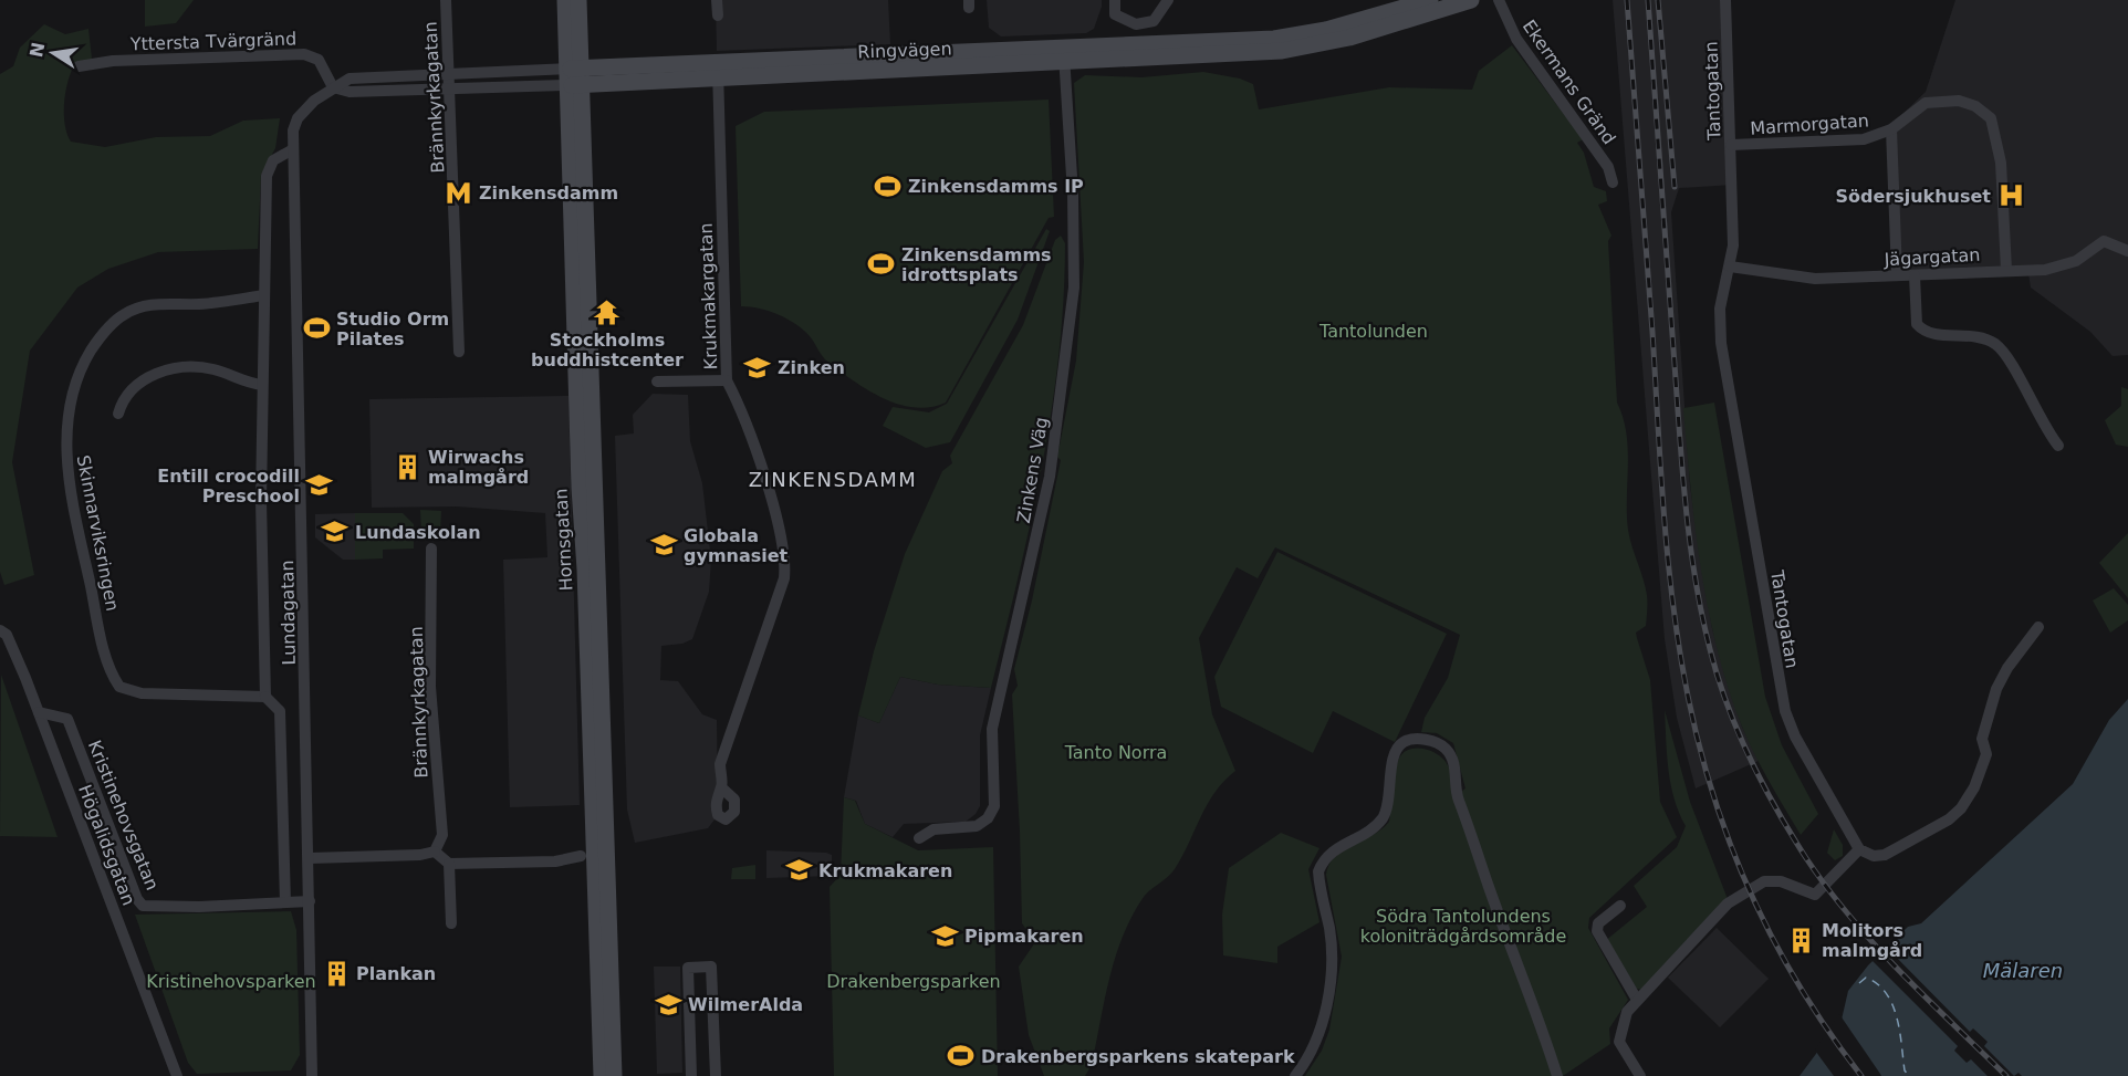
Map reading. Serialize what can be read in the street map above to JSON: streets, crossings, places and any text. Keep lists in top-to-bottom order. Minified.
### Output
{"streets":{"main road":["Ringvägen","Hornsgatan"],"street":["Yttersta Tvärgränd","Ekermans Gränd","Tantogatan","Brännkyrkagatan","Marmorgatan","Jägargatan","Krukmakargatan","Zinkens Väg","Skinnarviksringen","Lundagatan","Kristinehovsgatan","Högalidsgatan"]},"crossings":[["Yttersta Tvärgränd","Ringvägen"],["Ringvägen","Brännkyrkagatan"],["Ringvägen","Krukmakargatan"],["Ringvägen","Zinkens Väg"],["Ringvägen","Hornsgatan"],["Ringvägen","Lundagatan"],["Tantogatan","Marmorgatan"],["Tantogatan","Jägargatan"],["Marmorgatan","Jägargatan"],["Skinnarviksringen","Lundagatan"],["Lundagatan","Kristinehovsgatan"],["Kristinehovsgatan","Högalidsgatan"]],"districts":["ZINKENSDAMM"],"water":["Mälaren"],"parks":["Tantolunden","Tanto Norra","Södra Tantolundens koloniträdgårdsområde","Kristinehovsparken","Drakenbergsparken"],"places":{"sports":["Zinkensdamms IP","Zinkensdamms idrottsplats","Studio Orm Pilates","Drakenbergsparkens skatepark"],"metro station":["Zinkensdamm"],"hospital":["Södersjukhuset"],"temple":["Stockholms buddhistcenter"],"school or university":["Zinken","Entill crocodill Preschool","Lundaskolan","Globala gymnasiet","Krukmakaren","Pipmakaren","WilmerAlda"],"building":["Wirwachs malmgård","Molitors malmgård","Plankan"]},"north":"left"}
